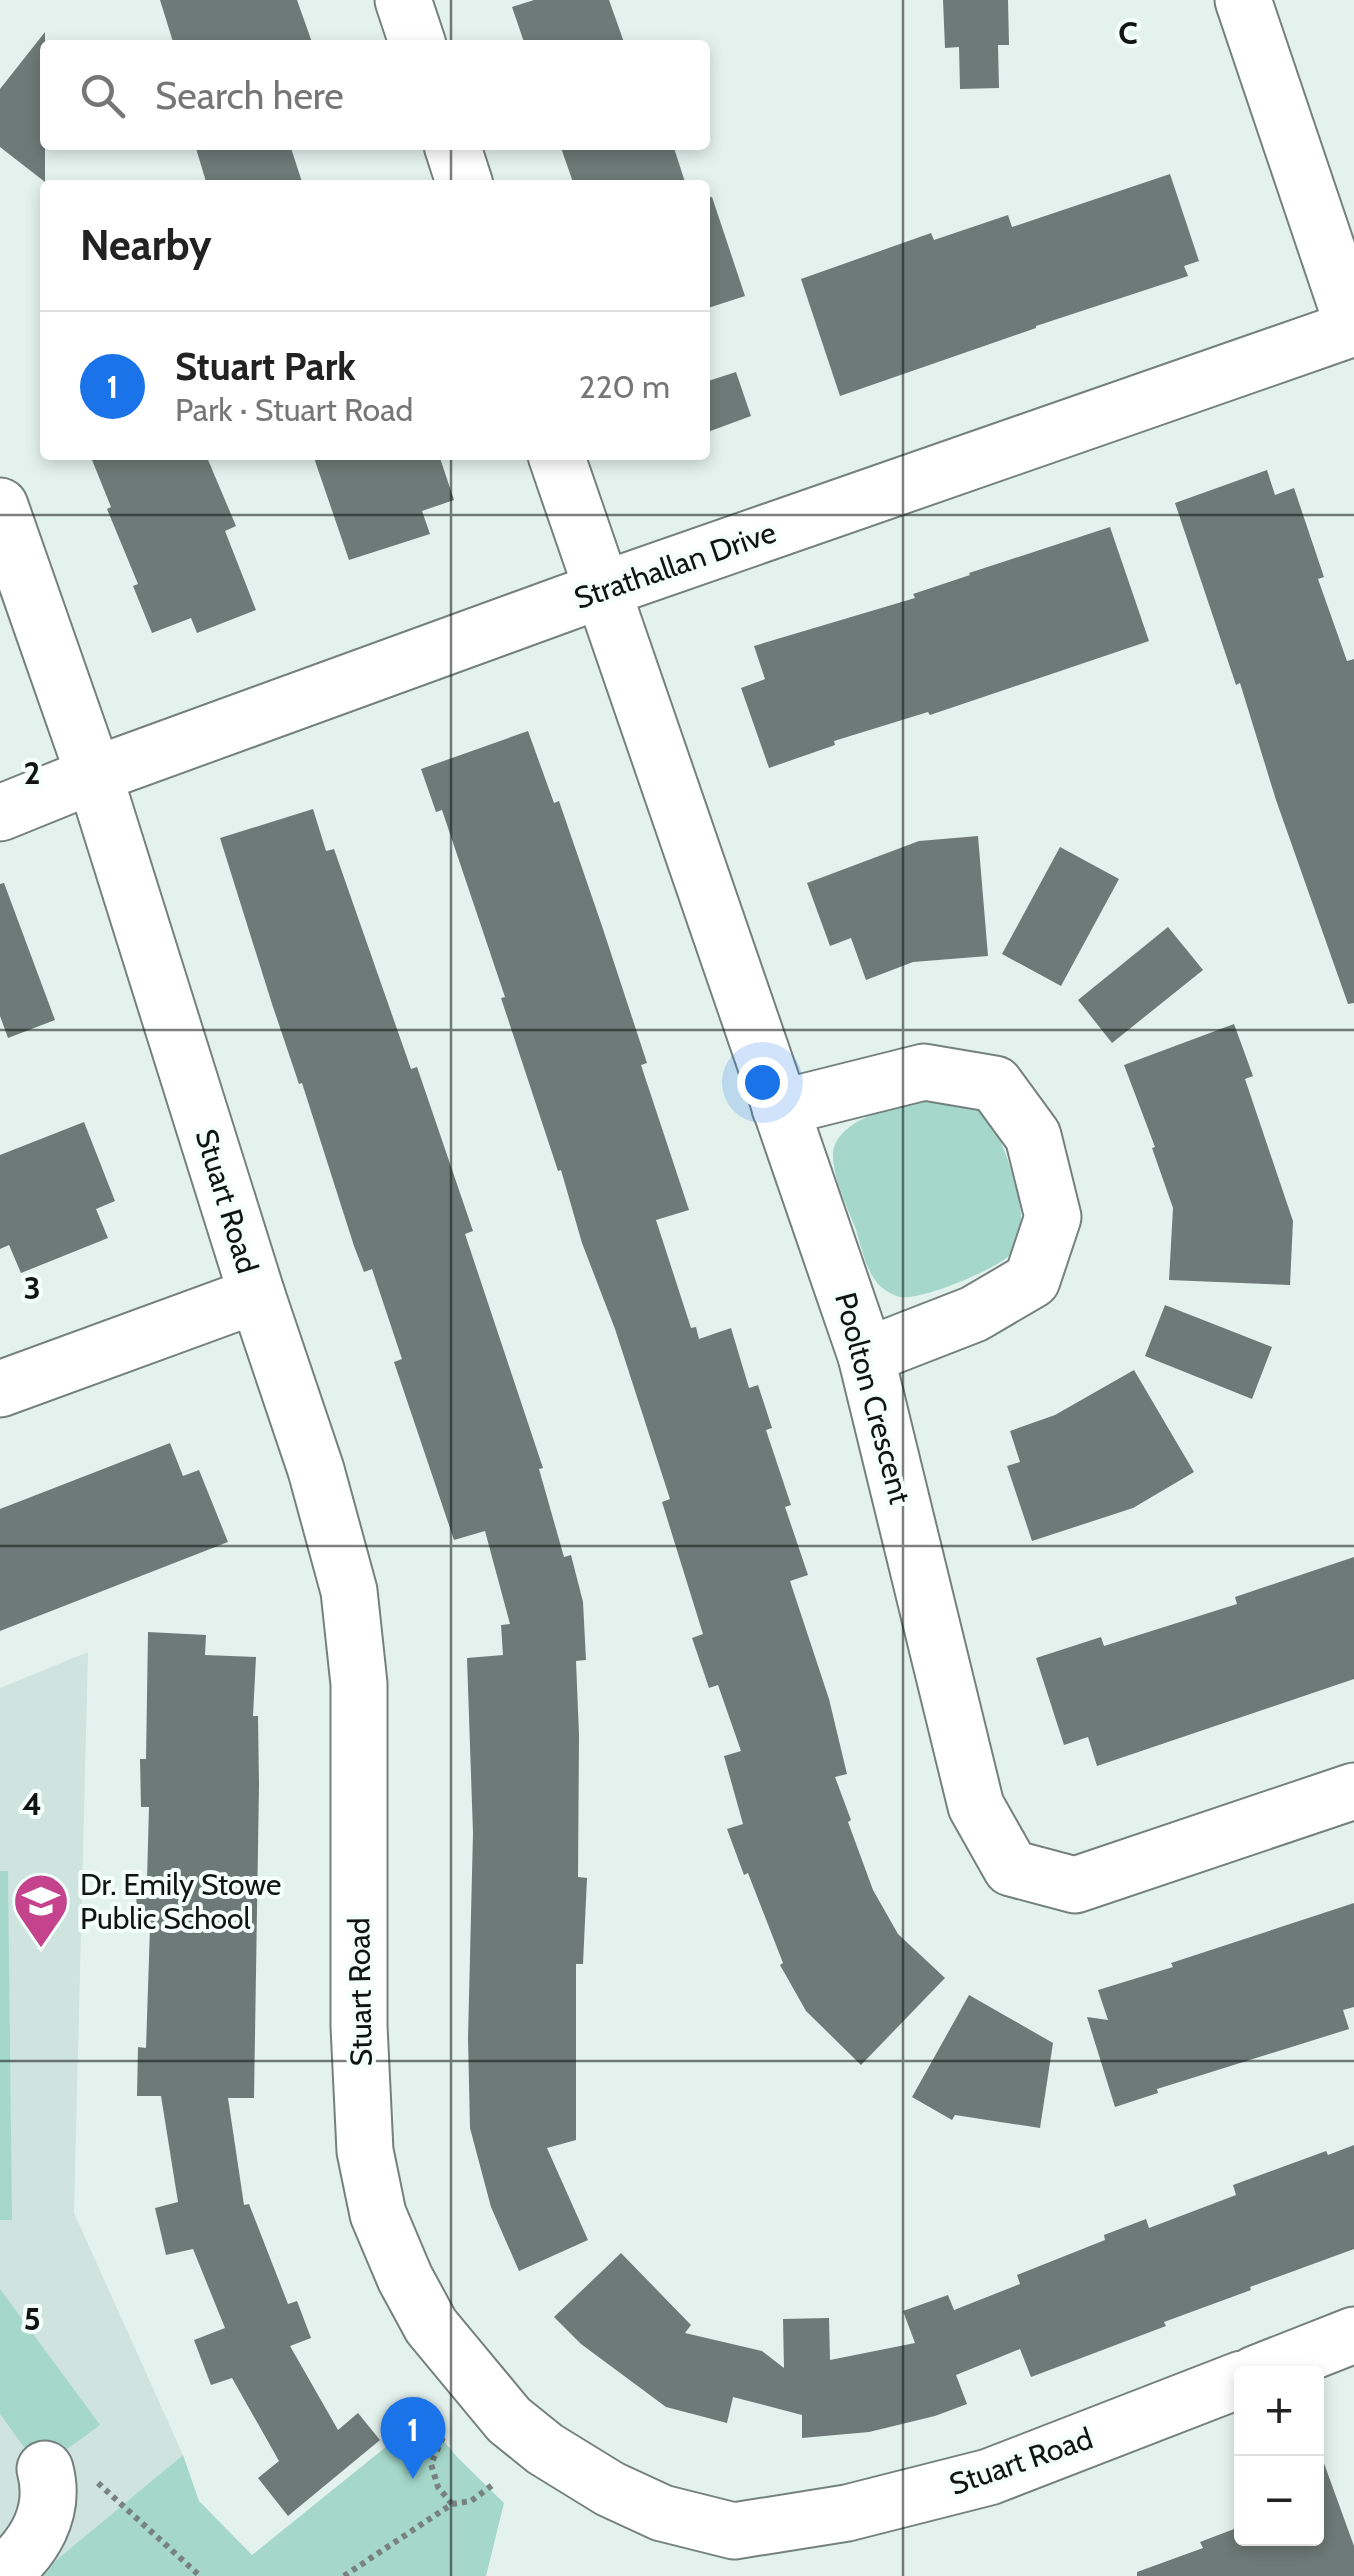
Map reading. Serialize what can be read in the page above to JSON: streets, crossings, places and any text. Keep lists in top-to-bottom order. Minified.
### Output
{"streets":{"street":["Strathallan Drive","Stuart Road","Poolton Crescent"]},"crossings":[["Strathallan Drive","Stuart Road"],["Strathallan Drive","Poolton Crescent"]],"places":{"school or university":["Dr. Emily Stowe Public School"]},"page":{"search":"Search here","heading":"Nearby","list":[{"mark":"1","name":"Stuart Park","note":"Park · Stuart Road","value":"220 m"}],"map_buttons":["+","−"],"pins":"1"},"grid":{"columns":["C"],"rows":["2","3","4","5"]}}
